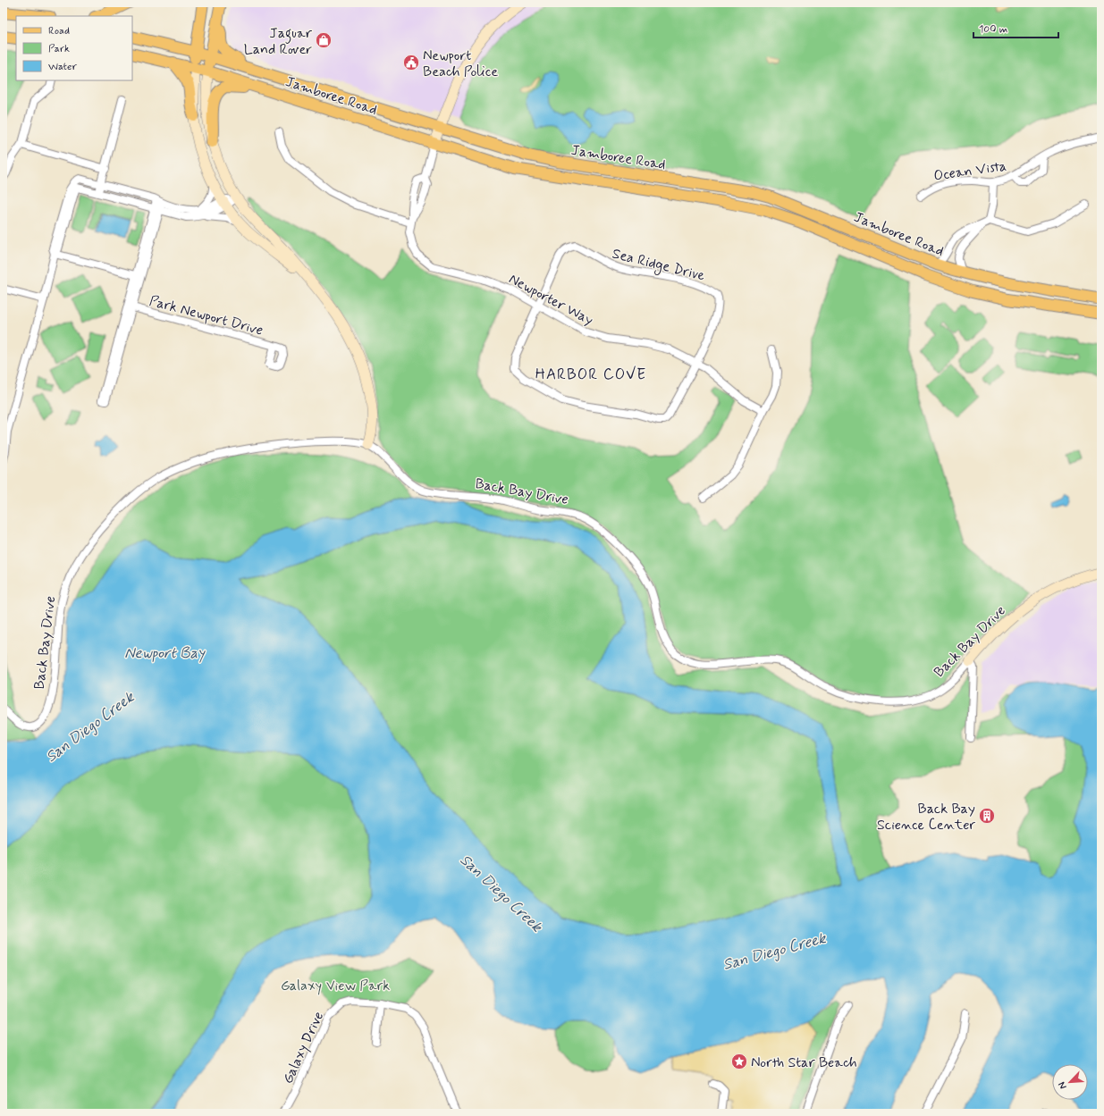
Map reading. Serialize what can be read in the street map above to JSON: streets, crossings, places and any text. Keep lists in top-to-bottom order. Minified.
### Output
{"streets":{"main road":["Jamboree Road"],"street":["Ocean Vista","Sea Ridge Drive","Newporter Way","Park Newport Drive","Back Bay Drive","Galaxy Drive"]},"crossings":[["Jamboree Road","Newporter Way"],["Sea Ridge Drive","Newporter Way"]],"districts":["HARBOR COVE"],"water":["Newport Bay","San Diego Creek"],"parks":["Galaxy View Park"],"places":{"shop":["Jaguar Land Rover"],"public building":["Newport Beach Police"],"building":["Back Bay Science Center"],"place":["North Star Beach"]},"legend":["Road","Park","Water"],"scale_bar":"100 m","north":"bottom left"}
